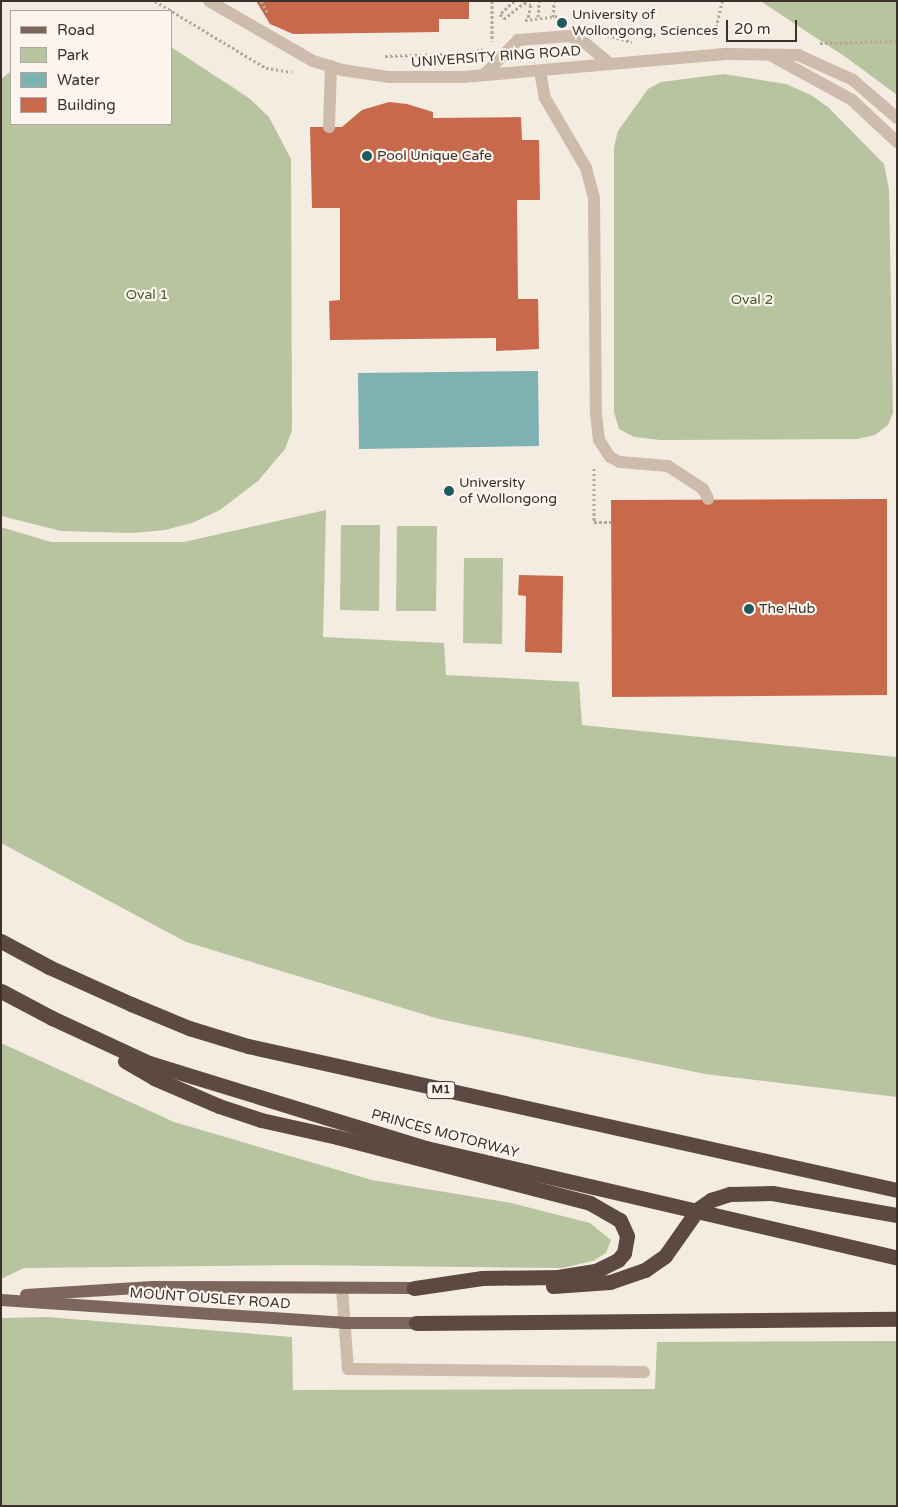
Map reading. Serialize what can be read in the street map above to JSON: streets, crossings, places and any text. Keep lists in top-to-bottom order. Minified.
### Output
{"streets":{"highway":["M1","PRINCES MOTORWAY"],"main road":["MOUNT OUSLEY ROAD"],"street":["UNIVERSITY RING ROAD"]},"parks":["Oval 1","Oval 2"],"places":["University of Wollongong, Sciences","Pool Unique Cafe","University of Wollongong","The Hub"],"legend":["Road","Park","Water","Building"],"scale_bar":"20 m"}
